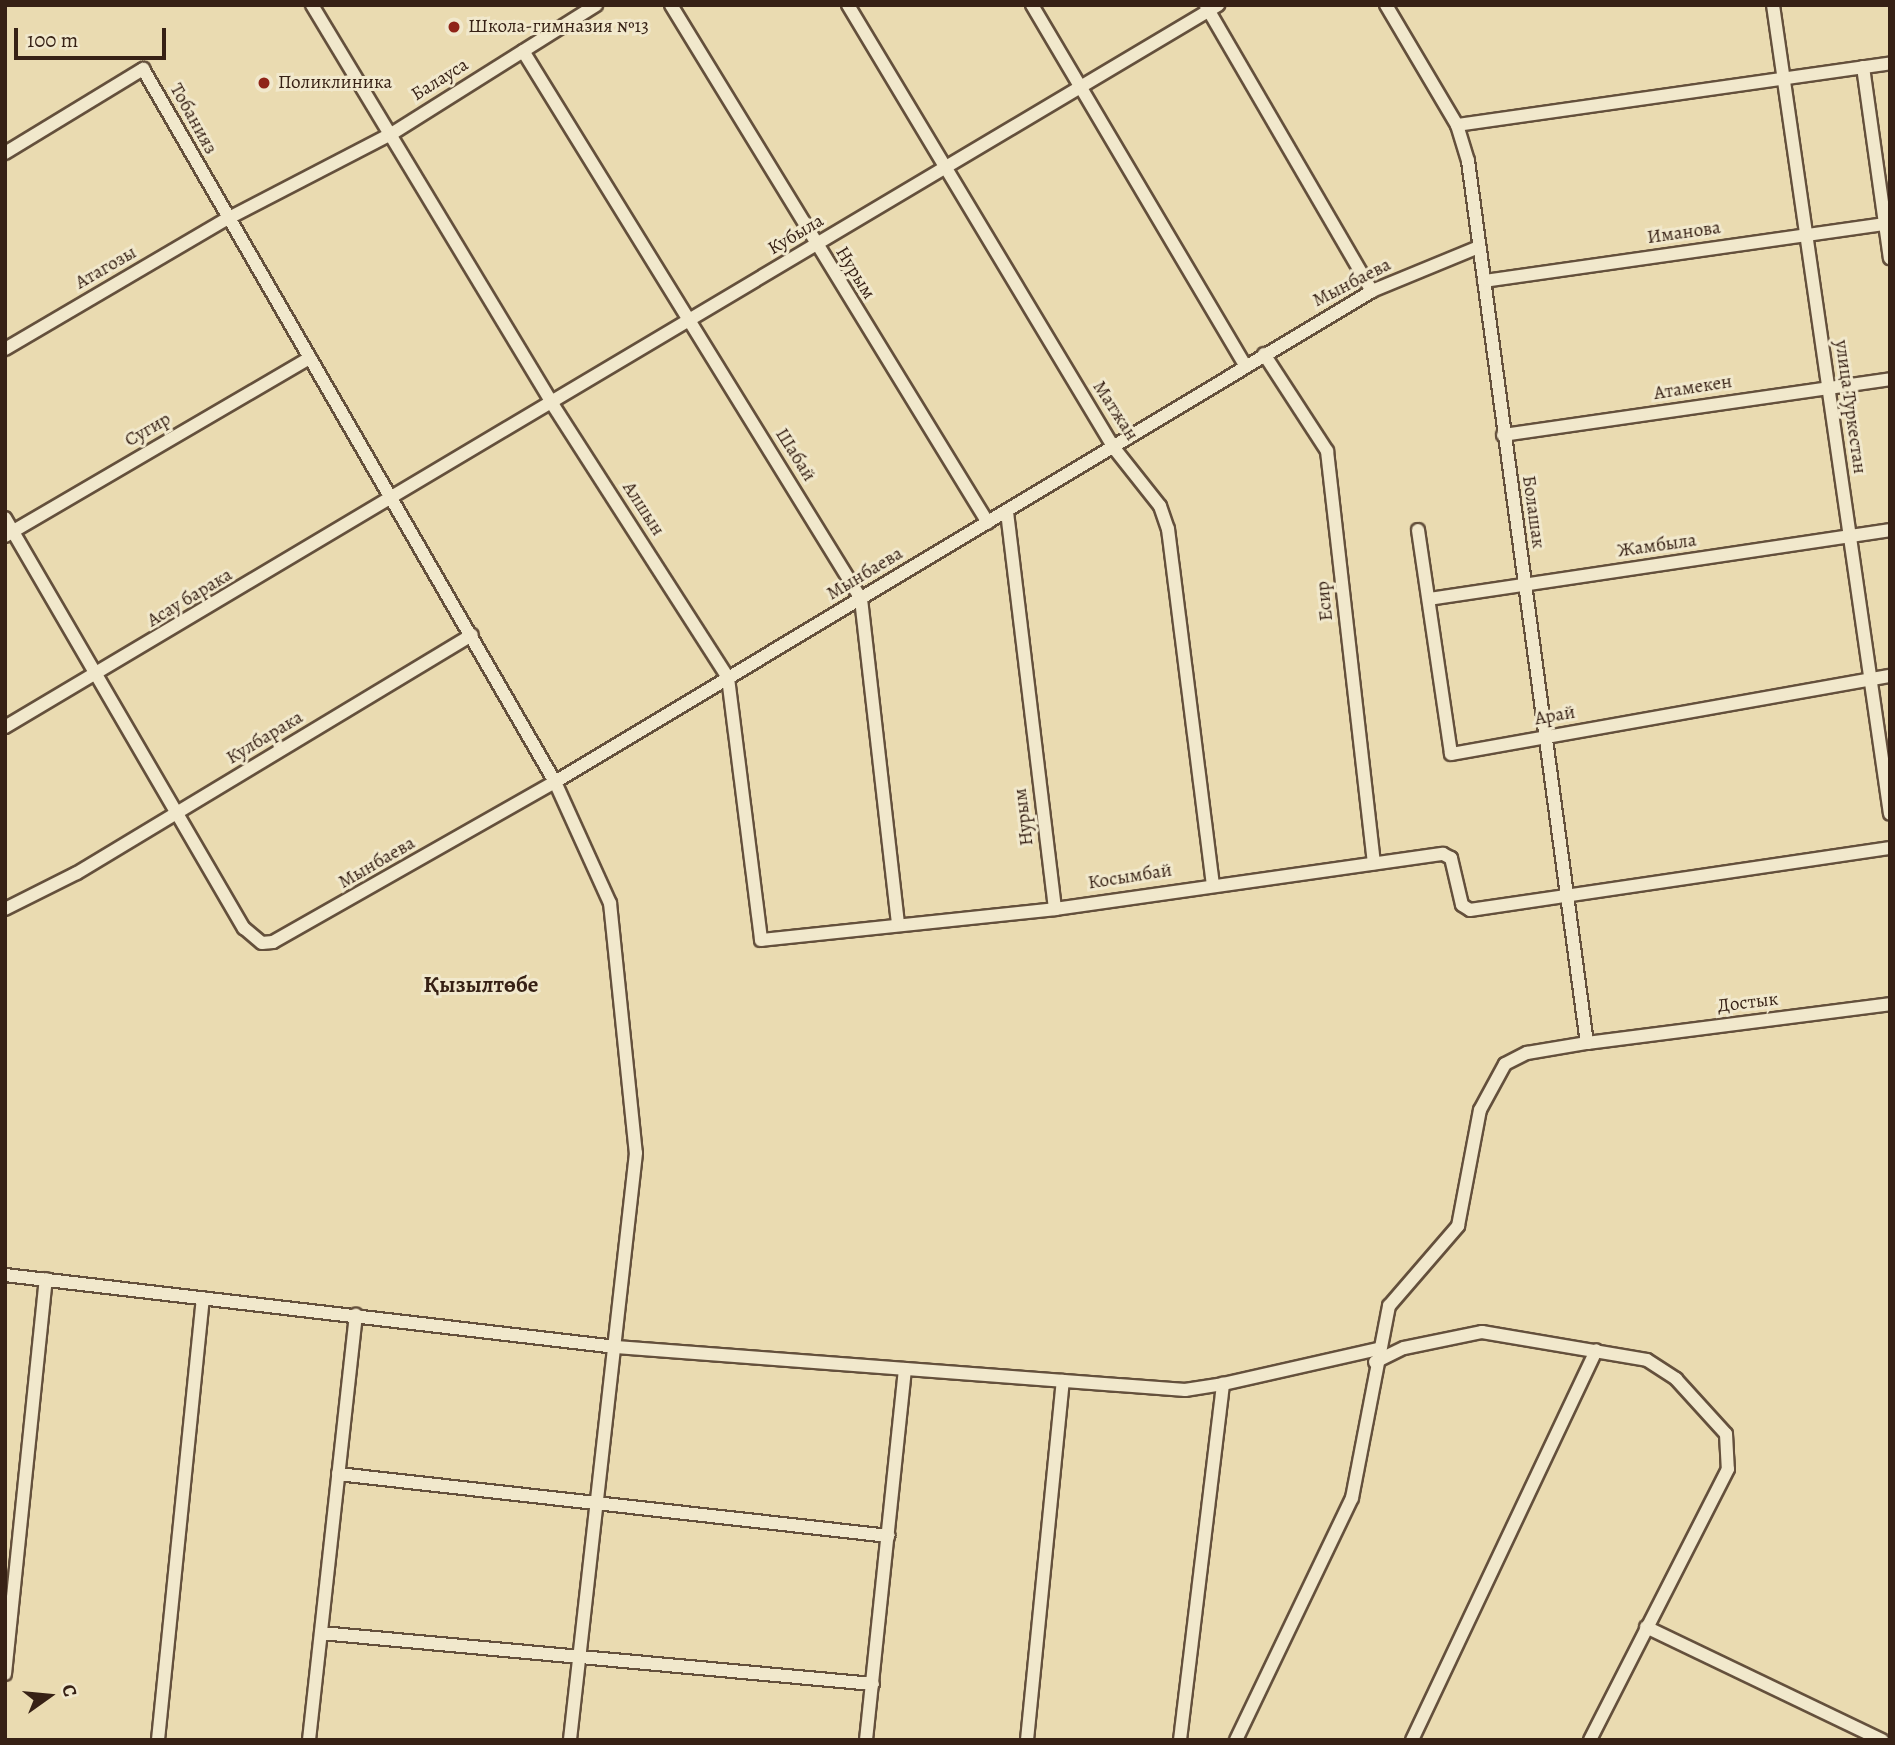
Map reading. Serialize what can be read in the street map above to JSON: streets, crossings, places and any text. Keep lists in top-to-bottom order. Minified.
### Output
{"streets":{"street":["Балауса","Тобанияз","Иманова","Кубыла","Атагозы","Нурым","Мынбаева","Атамекен","улица Туркестан","Матжан","Сугир","Шабай","Алшын","Болашак","Жамбыла","Асау барака","Есир","Арай","Кулбарака","Косымбай","Достык"]},"crossings":[["Балауса","Тобанияз"],["Балауса","Атагозы"],["Балауса","Шабай"],["Балауса","Алшын"],["Тобанияз","Атагозы"],["Иманова","улица Туркестан"],["Иманова","Болашак"],["Кубыла","Нурым"],["Кубыла","Матжан"],["Кубыла","Шабай"],["Кубыла","Алшын"],["Кубыла","Асау барака"],["Нурым","Мынбаева"],["Нурым","Косымбай"],["Мынбаева","Матжан"],["Мынбаева","Шабай"],["Мынбаева","Алшын"],["Мынбаева","Болашак"],["Мынбаева","Есир"],["Мынбаева","Кулбарака"],["Атамекен","улица Туркестан"],["Атамекен","Болашак"],["улица Туркестан","Жамбыла"],["улица Туркестан","Арай"],["Матжан","Косымбай"],["Шабай","Косымбай"],["Алшын","Косымбай"],["Болашак","Жамбыла"],["Болашак","Арай"],["Болашак","Косымбай"],["Болашак","Достык"],["Жамбыла","Арай"],["Есир","Косымбай"]],"districts":["Қызылтөбе"],"places":["Школа-гимназия №13","Поликлиника"],"scale_bar":"100 m","north":"right"}
